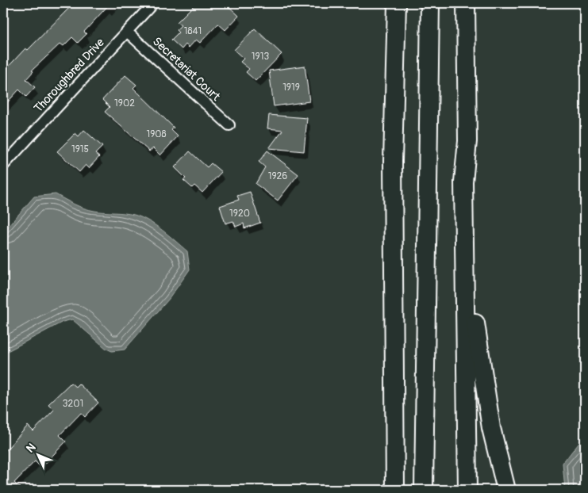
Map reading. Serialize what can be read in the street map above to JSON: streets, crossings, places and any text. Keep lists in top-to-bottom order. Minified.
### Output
{"streets":{"street":["Secretariat Court","Thoroughbred Drive"]},"crossings":[["Secretariat Court","Thoroughbred Drive"]],"house_numbers":["1841","1913","1919","1902","1908","1915","1926","1920","3201"],"north":"top left"}
